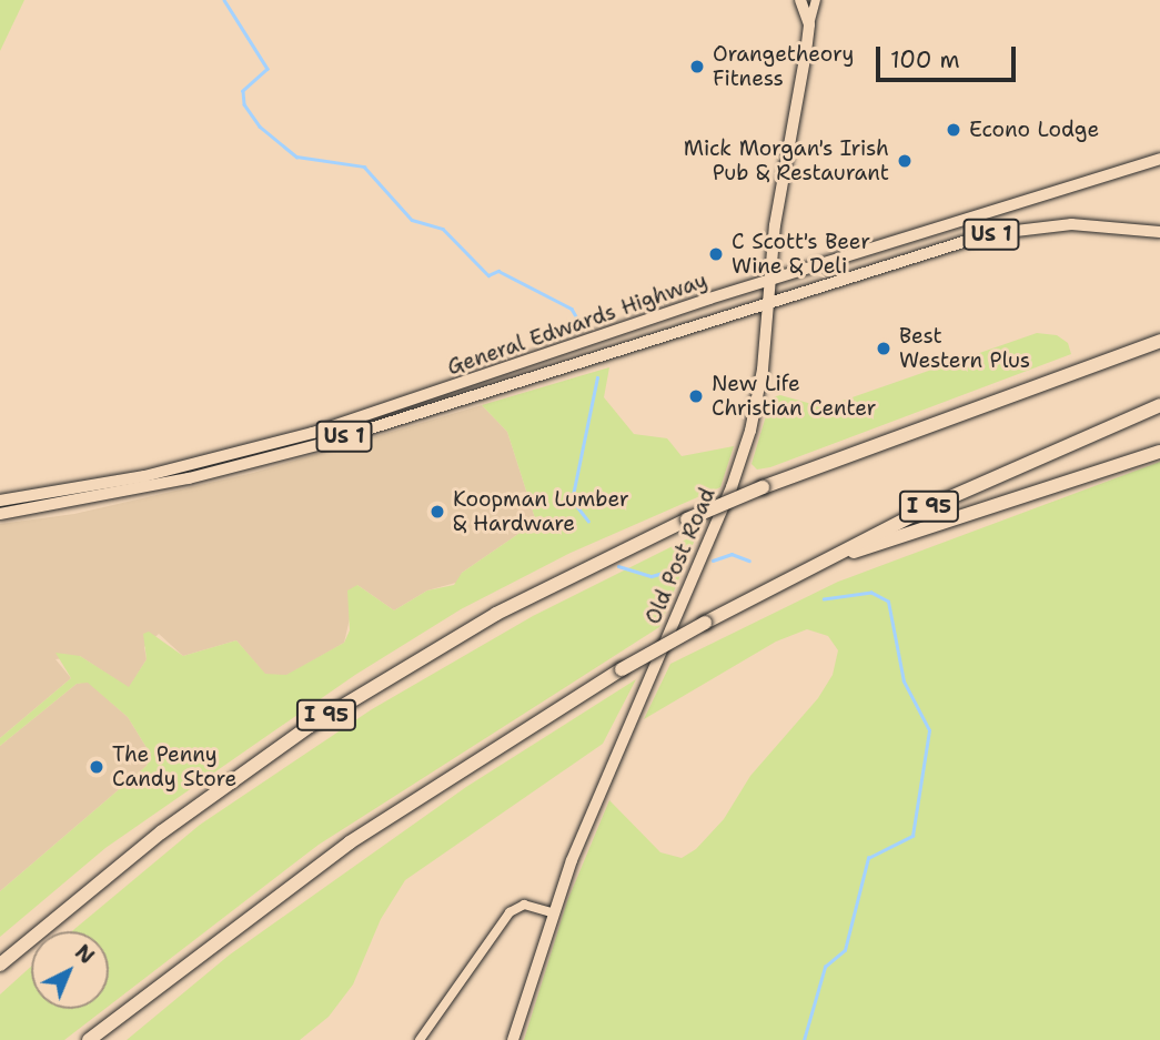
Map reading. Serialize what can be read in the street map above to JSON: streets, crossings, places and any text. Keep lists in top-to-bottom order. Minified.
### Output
{"streets":{"highway":["I 95"],"main road":["US 1","General Edwards Highway","Old Post Road"]},"crossings":[["General Edwards Highway","Old Post Road"]],"places":["Orangetheory Fitness","Econo Lodge","Mick Morgan's Irish Pub & Restaurant","C Scott's Beer Wine & Deli","Best Western Plus","New Life Christian Center","Koopman Lumber & Hardware","The Penny Candy Store"],"scale_bar":"100 m","north":"top right"}
